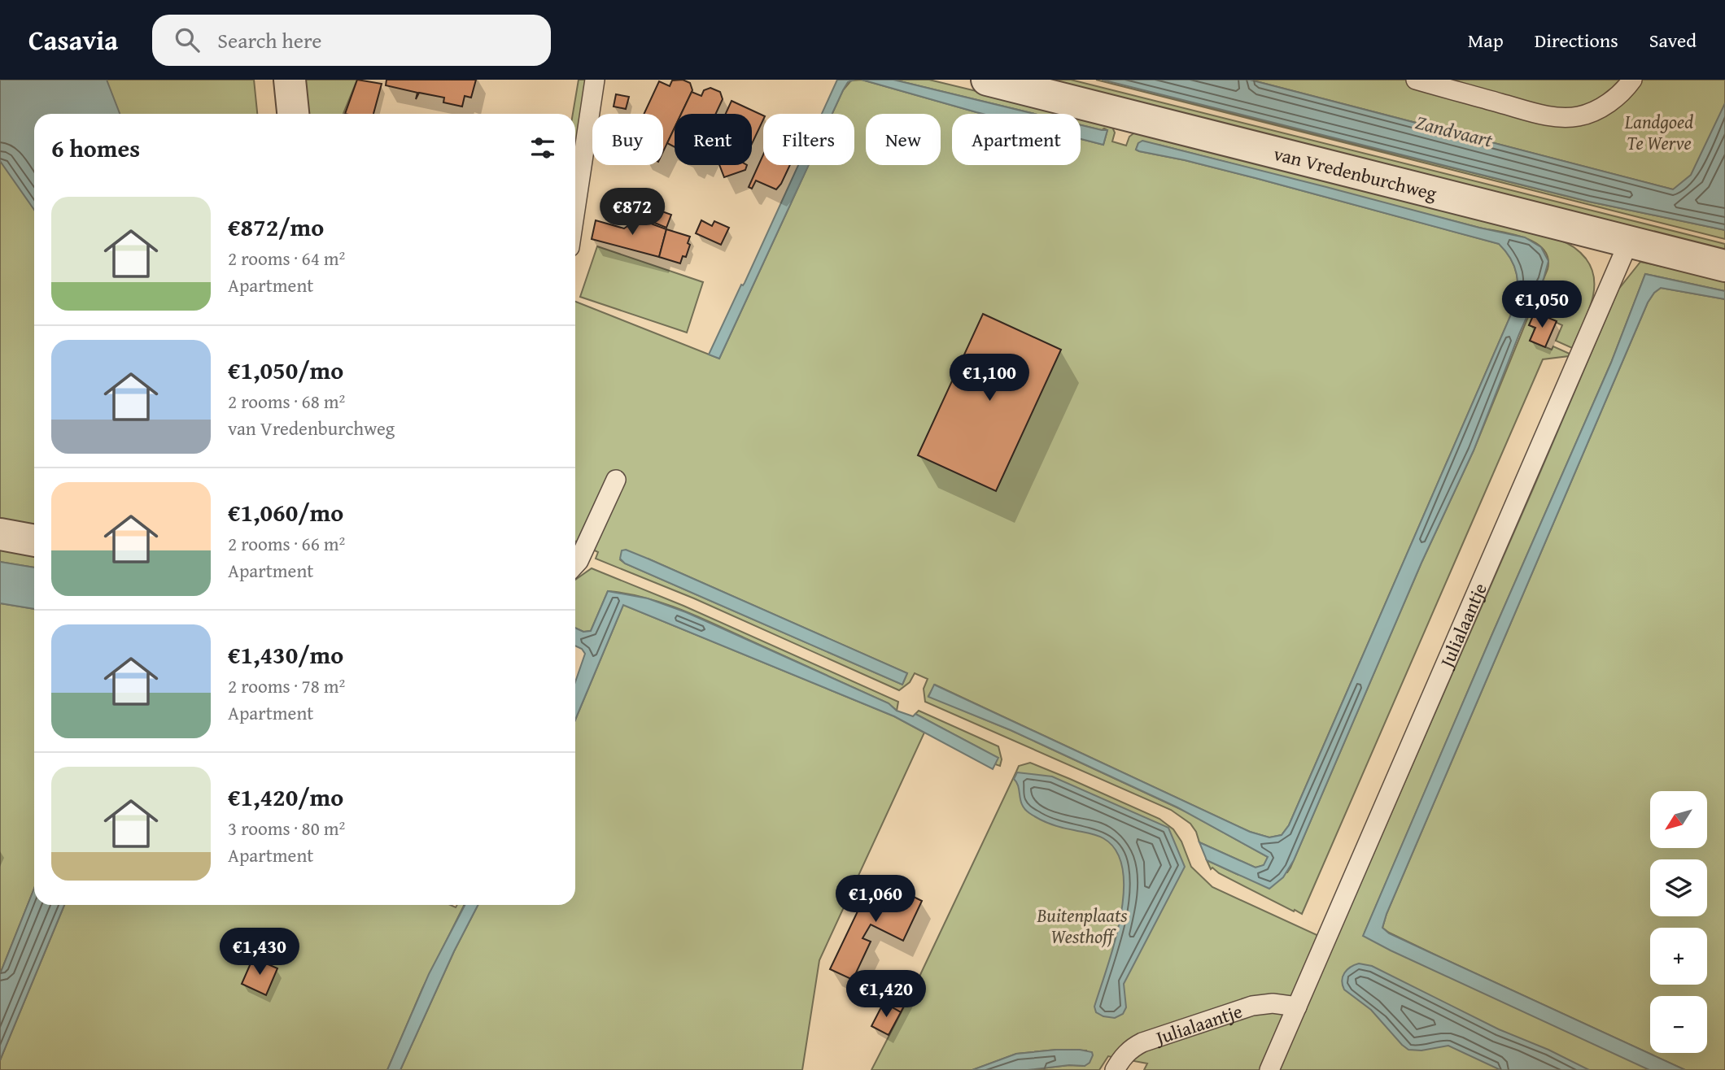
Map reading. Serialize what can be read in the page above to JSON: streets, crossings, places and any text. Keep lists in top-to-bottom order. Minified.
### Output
{"streets":{"street":["van Vredenburchweg"],"lane":["Julialaantje"]},"crossings":[["van Vredenburchweg","Julialaantje"]],"water":["Zandvaart"],"parks":["Landgoed Te Werve","Buitenplaats Westhoff"],"north":"bottom left","page":{"header":"Casavia","search":"Search here","nav":["Map","Directions","Saved"],"chip":["Buy","Rent","Filters","New","Apartment"],"heading":"6 homes","list":[{"name":"€872/mo","note":"2 rooms · 64 m² · Apartment"},{"name":"€1,050/mo","note":"2 rooms · 68 m² · van Vredenburchweg"},{"name":"€1,060/mo","note":"2 rooms · 66 m² · Apartment"},{"name":"€1,430/mo","note":"2 rooms · 78 m² · Apartment"},{"name":"€1,420/mo","note":"3 rooms · 80 m² · Apartment"}],"price":["€872","€1,050","€1,100","€1,060","€1,430","€1,420"],"map_buttons":["+","−"]}}
